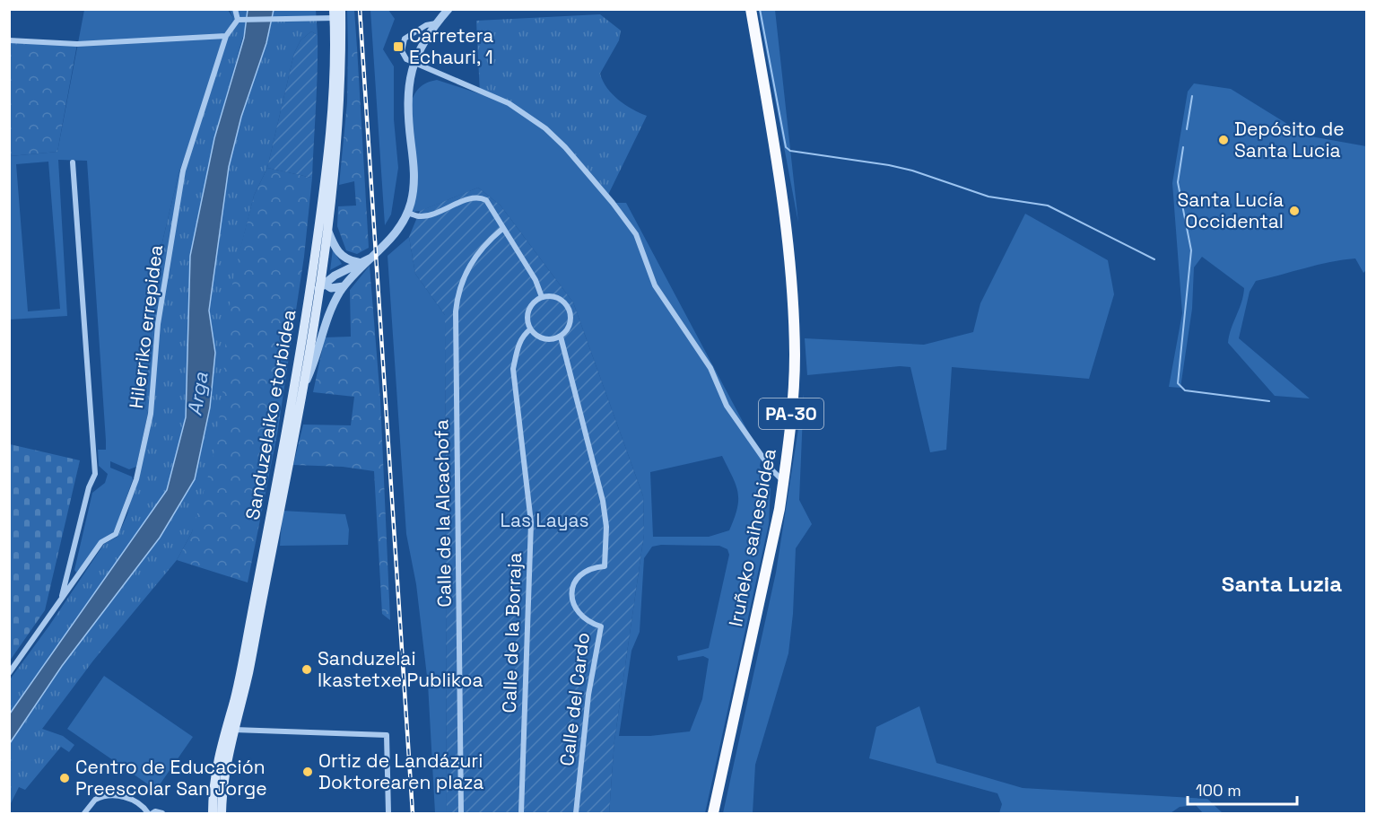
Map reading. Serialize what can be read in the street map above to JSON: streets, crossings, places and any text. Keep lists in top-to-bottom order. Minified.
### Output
{"streets":{"highway":["PA-30","Iruñeko saihesbidea"],"main road":["Sanduzelaiko etorbidea"],"street":["Hilerriko errepidea","Calle de la Alcachofa","Calle de la Borraja","Calle del Cardo"]},"crossings":[["Calle de la Borraja","Calle del Cardo"]],"districts":["Santa Luzia"],"water":["Arga"],"parks":["Las Layas"],"places":{"transit":["Carretera Echauri, 1"],"other":["Depósito de Santa Lucia","Santa Lucía Occidental","Sanduzelai Ikastetxe Publikoa","Ortiz de Landázuri Doktorearen plaza","Centro de Educación Preescolar San Jorge"]},"scale_bar":"100 m"}
